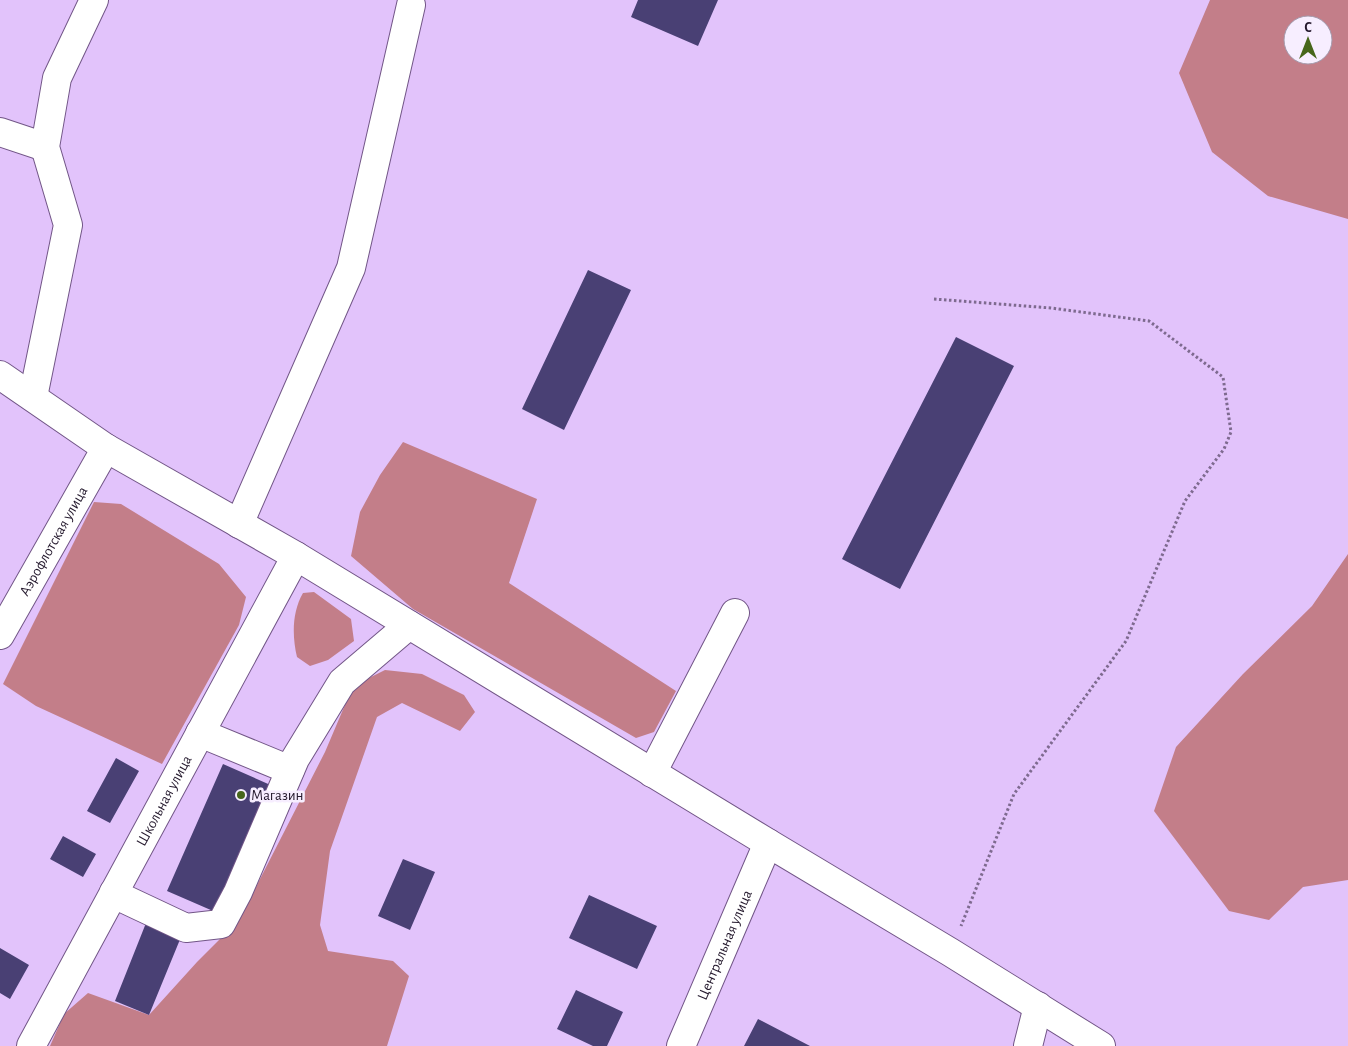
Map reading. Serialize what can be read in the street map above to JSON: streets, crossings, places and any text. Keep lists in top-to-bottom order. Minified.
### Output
{"streets":{"street":["Аэрофлотская улица","Школьная улица","Центральная улица"]},"places":["Магазин"],"north":"top"}
